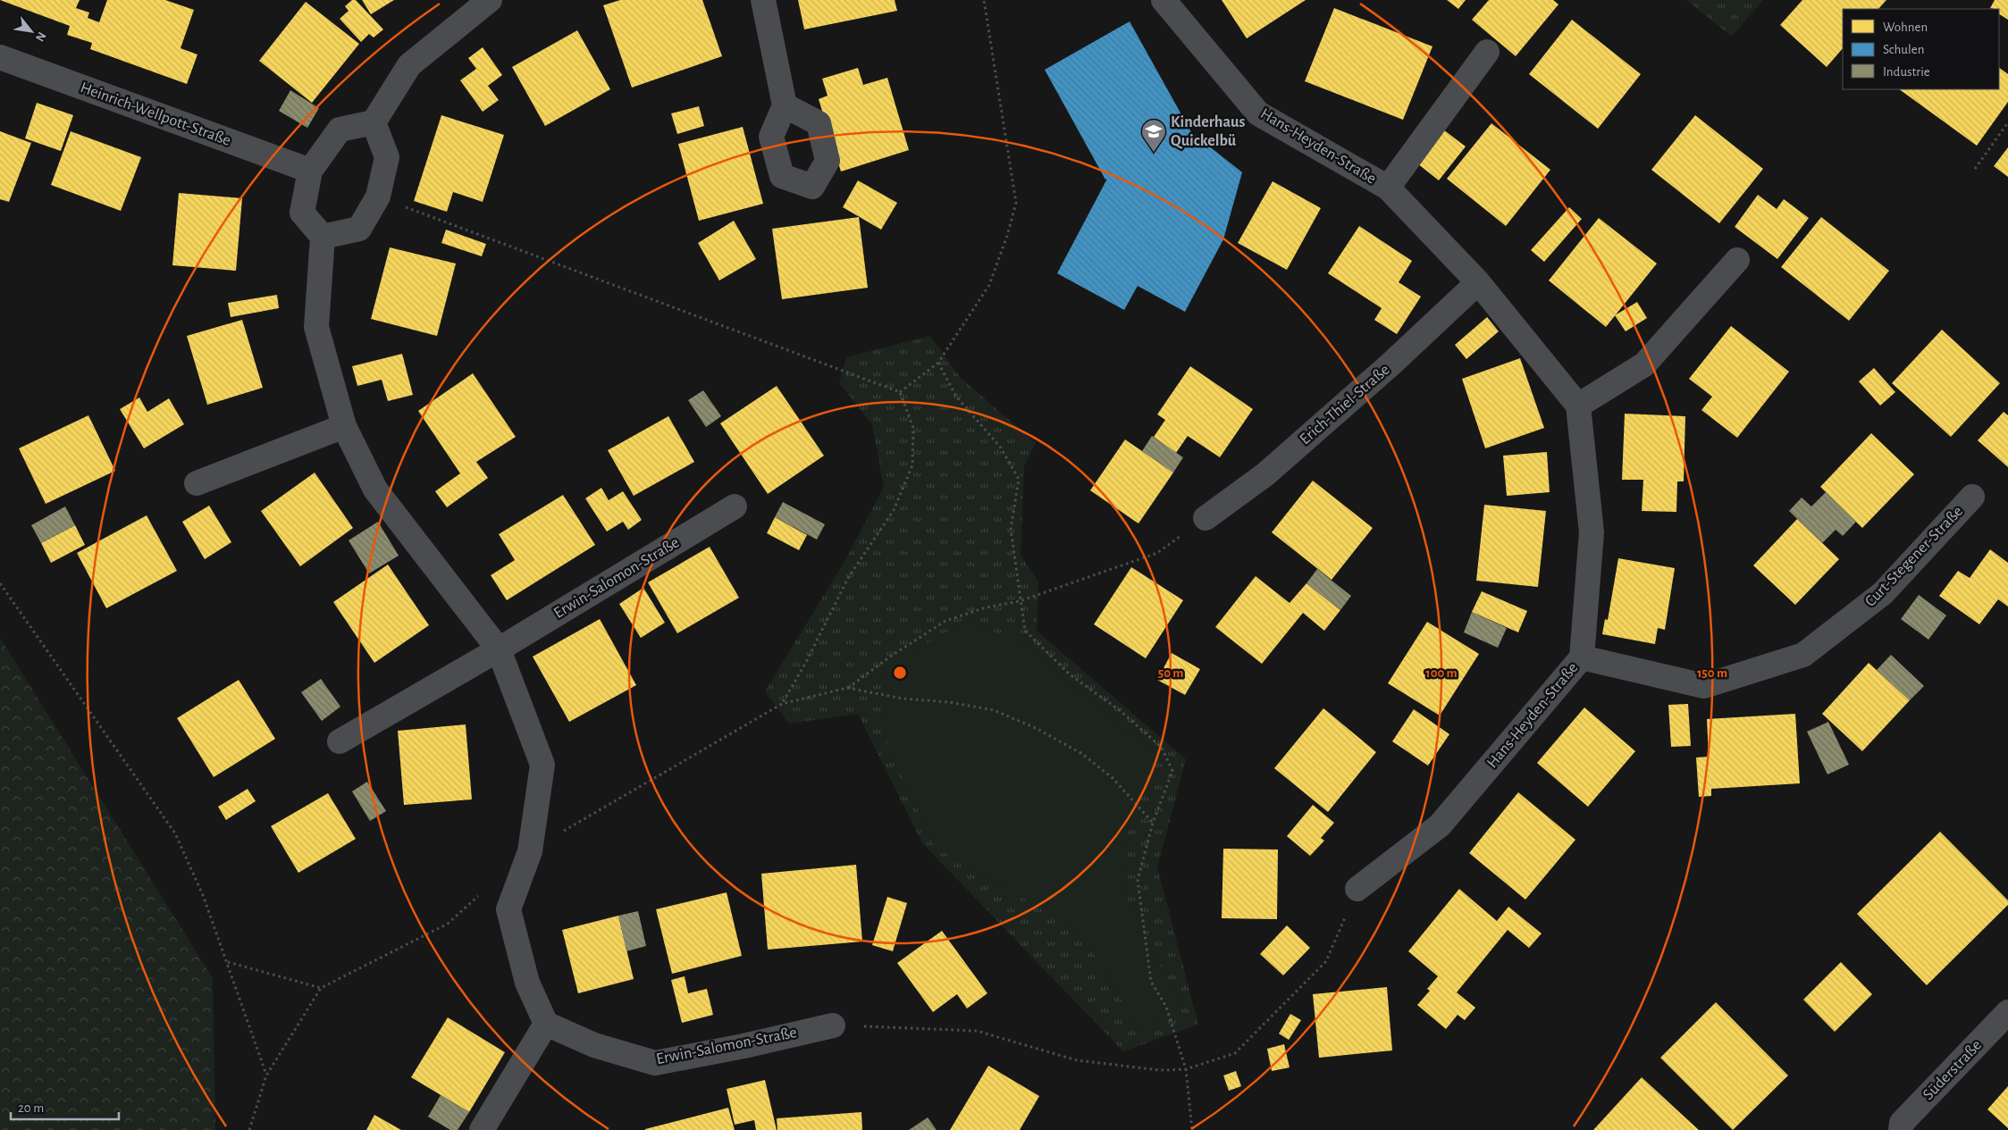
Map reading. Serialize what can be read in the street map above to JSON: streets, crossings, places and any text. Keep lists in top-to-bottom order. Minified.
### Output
{"streets":{"street":["Heinrich-Wellpott-Straße","Hans-Heyden-Straße","Erich-Thiel-Straße","Curt-Stegener-Straße","Erwin-Salomon-Straße","Süderstraße"]},"crossings":[["Hans-Heyden-Straße","Erich-Thiel-Straße"],["Hans-Heyden-Straße","Curt-Stegener-Straße"]],"places":{"school or university":["Kinderhaus Quickelbü"]},"legend":["Wohnen","Schulen","Industrie"],"scale_bar":"20 m","north":"bottom right","rings":["50 m","100 m","150 m"]}
